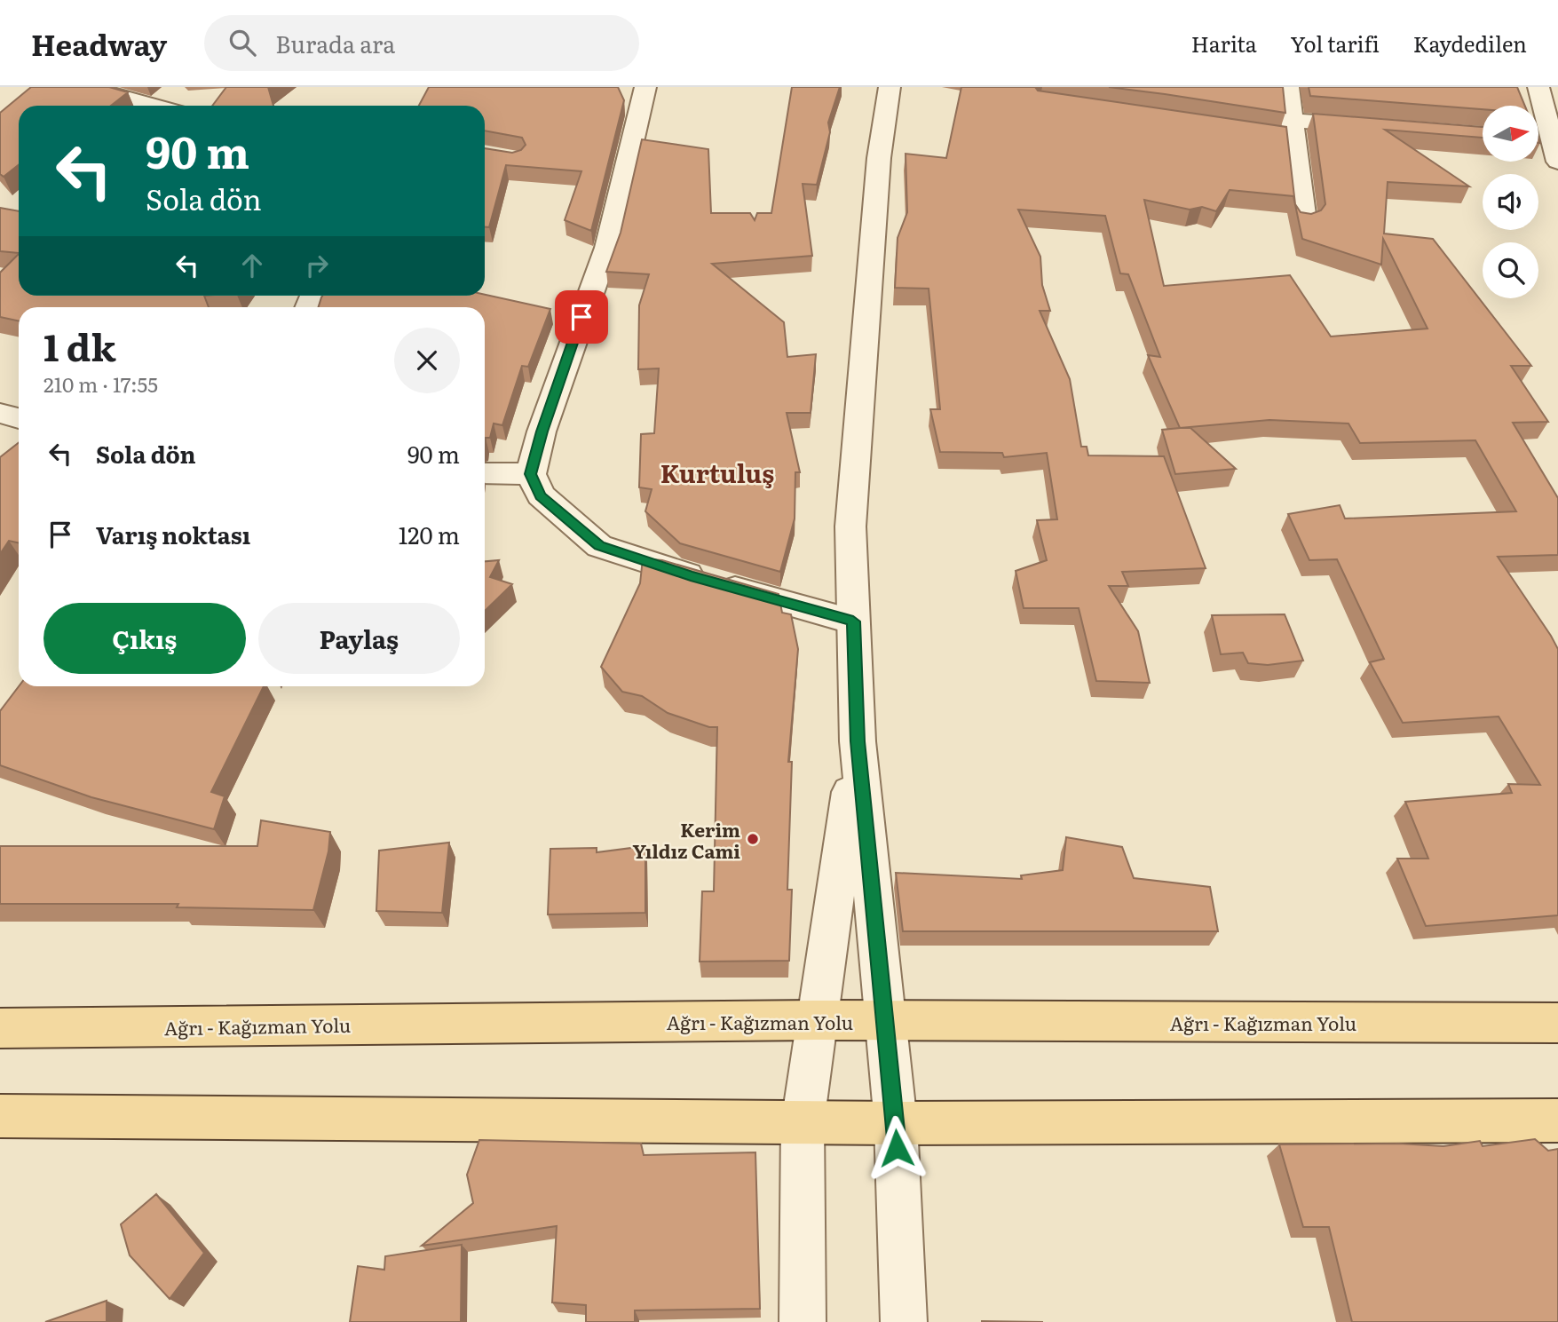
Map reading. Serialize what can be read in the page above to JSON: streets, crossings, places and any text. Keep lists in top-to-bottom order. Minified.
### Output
{"streets":{"main road":["Ağrı - Kağızman Yolu"]},"districts":["Kurtuluş"],"places":["Kerim Yıldız Cami"],"north":"right","page":{"header":"Headway","search":"Burada ara","nav":["Harita","Yol tarifi","Kaydedilen"],"turn":["90 m","Sola dön"],"heading":["1 dk","210 m · 17:55"],"list":[{"name":"Sola dön","value":"90 m"},{"name":"Varış noktası","value":"120 m"}],"buttons":["Çıkış","Paylaş"]}}
